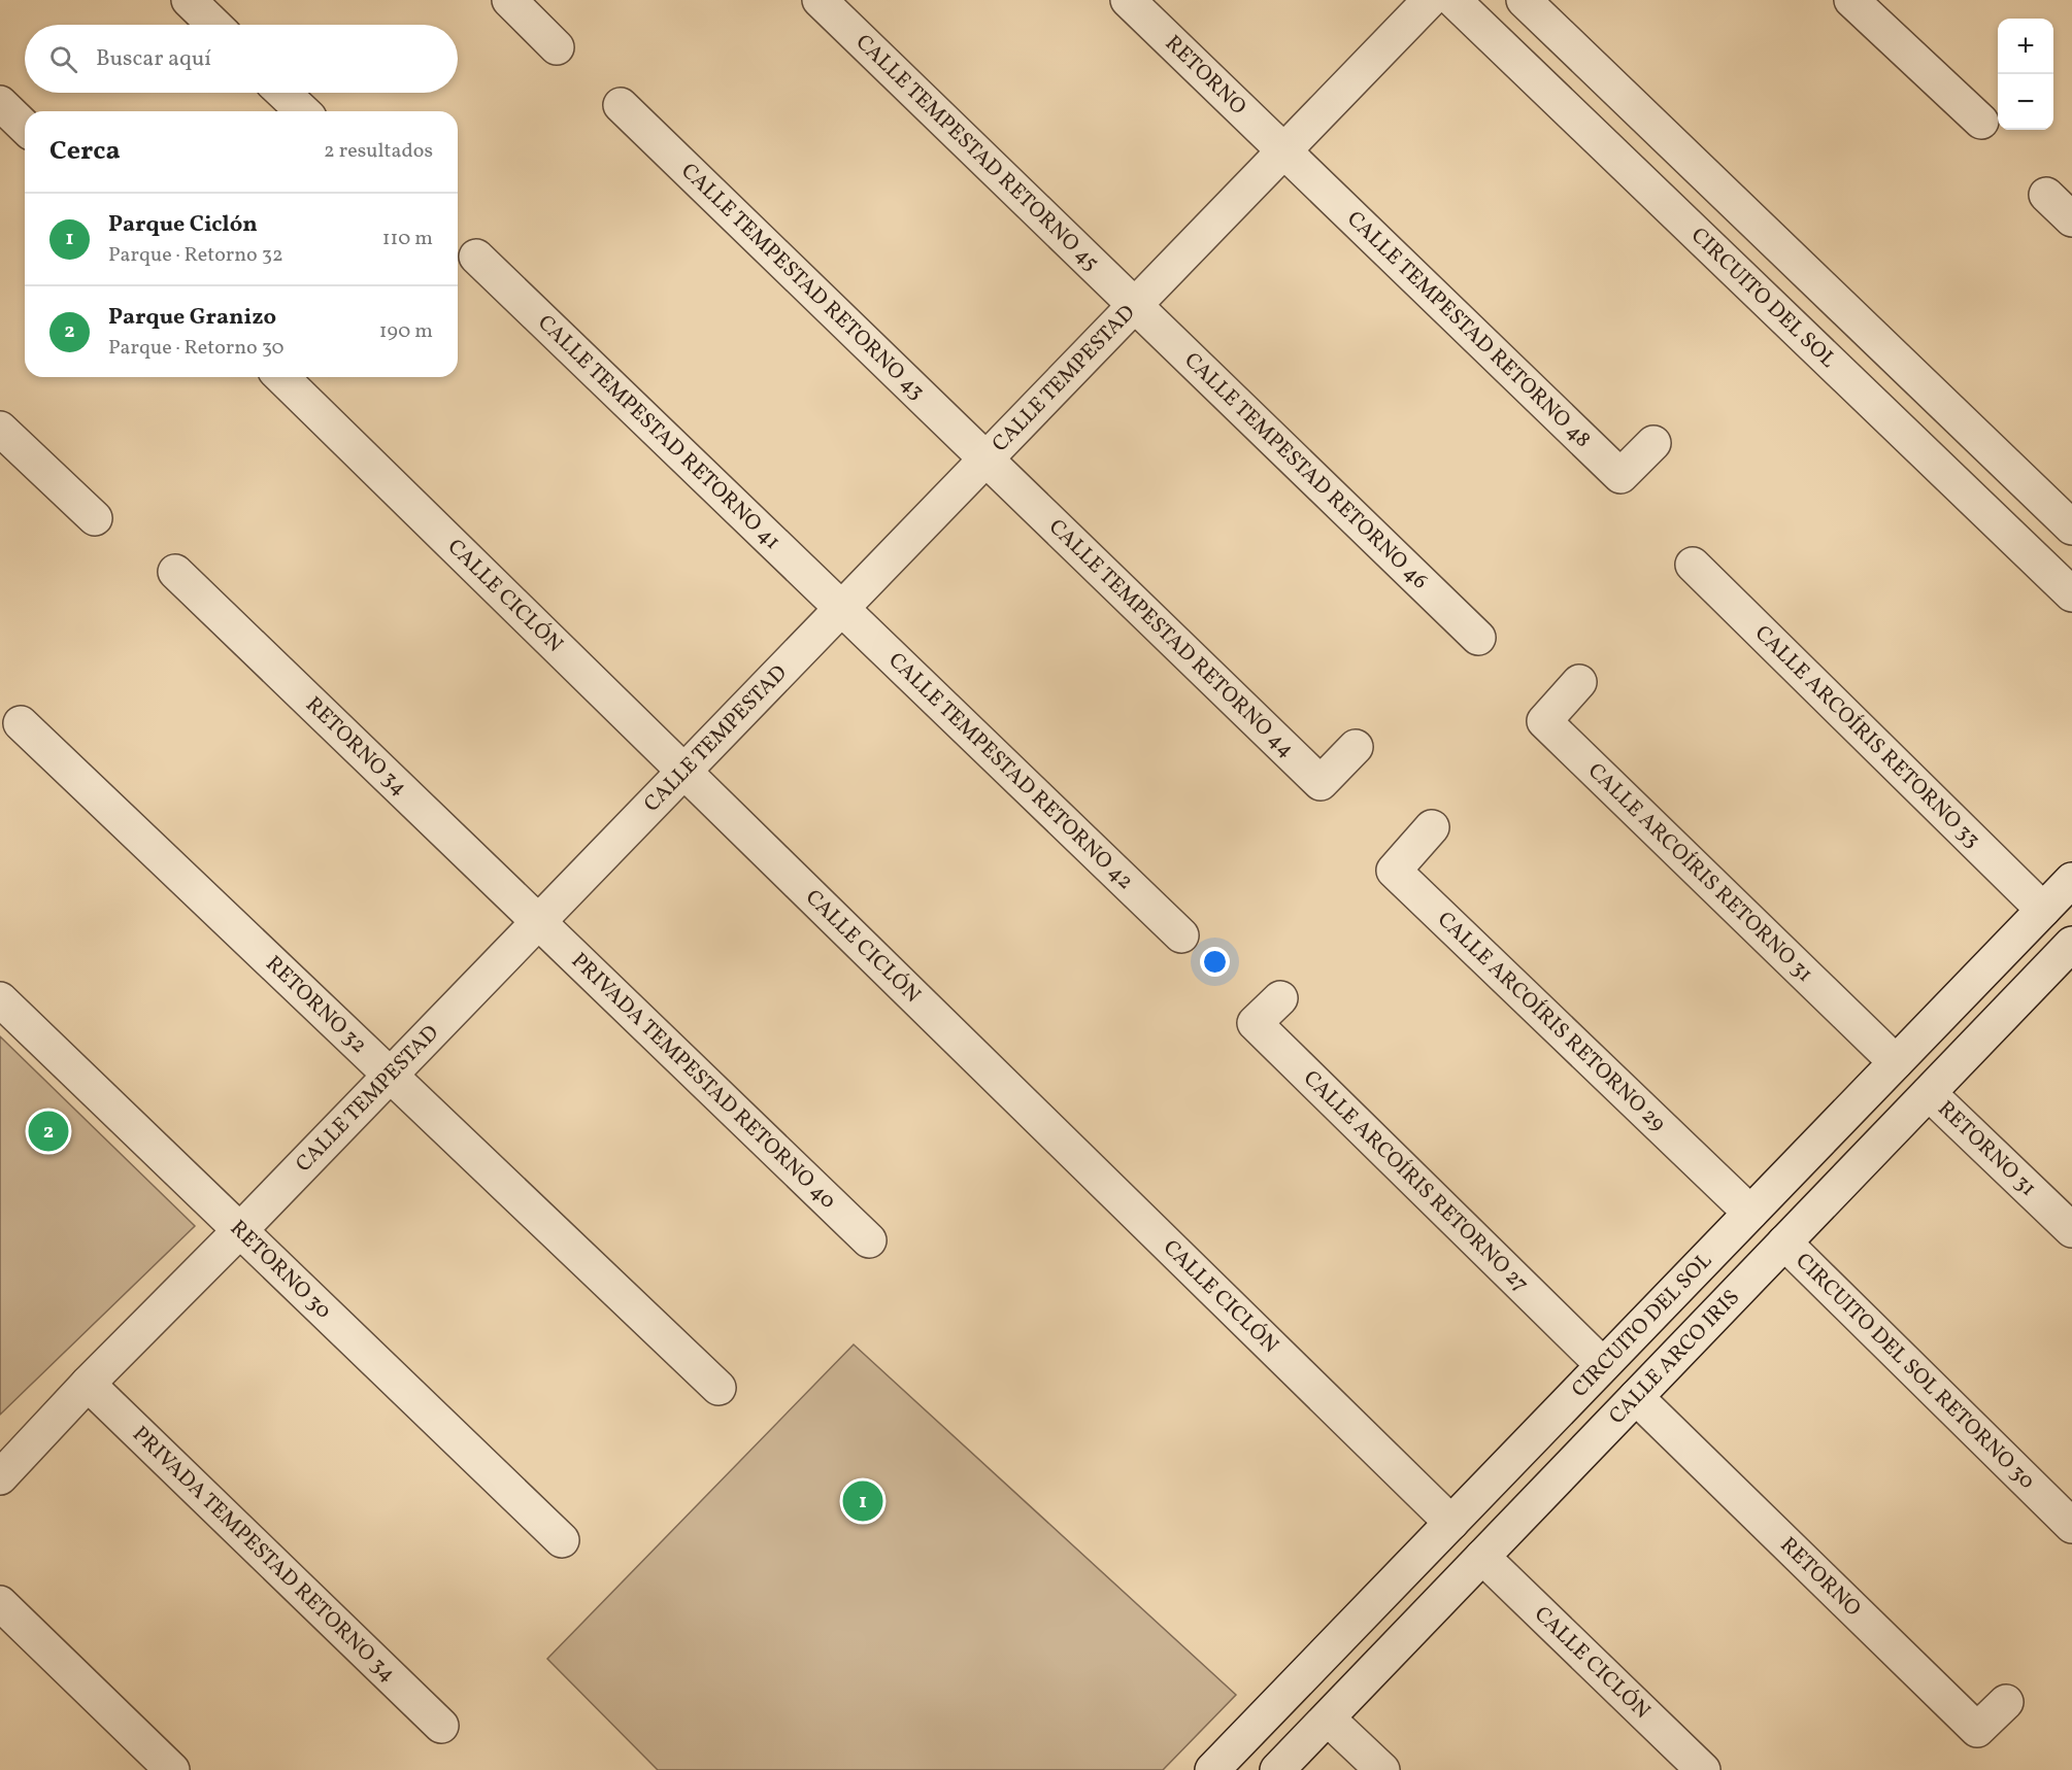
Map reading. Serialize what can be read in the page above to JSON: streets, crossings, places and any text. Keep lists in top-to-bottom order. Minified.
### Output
{"streets":{"street":["RETORNO","CALLE TEMPESTAD RETORNO 45","CALLE TEMPESTAD RETORNO 43","CIRCUITO DEL SOL","CALLE TEMPESTAD RETORNO 48","CALLE TEMPESTAD","CALLE TEMPESTAD RETORNO 41","CALLE TEMPESTAD RETORNO 46","CALLE CICLÓN","CALLE TEMPESTAD RETORNO 44","CALLE ARCOÍRIS RETORNO 33","RETORNO 34","CALLE TEMPESTAD RETORNO 42","CALLE ARCOÍRIS RETORNO 31","RETORNO 32","CALLE ARCOÍRIS RETORNO 29","PRIVADA TEMPESTAD RETORNO 40","RETORNO 31","CALLE ARCOÍRIS RETORNO 27","RETORNO 30","CALLE ARCO IRIS","CIRCUITO DEL SOL RETORNO 30","PRIVADA TEMPESTAD RETORNO 34"]},"crossings":[["RETORNO","CALLE TEMPESTAD RETORNO 48"],["RETORNO","CALLE TEMPESTAD"],["RETORNO","CALLE ARCO IRIS"],["CALLE TEMPESTAD RETORNO 45","CALLE TEMPESTAD"],["CALLE TEMPESTAD RETORNO 45","CALLE TEMPESTAD RETORNO 46"],["CALLE TEMPESTAD RETORNO 43","CALLE TEMPESTAD"],["CALLE TEMPESTAD RETORNO 43","CALLE TEMPESTAD RETORNO 44"],["CIRCUITO DEL SOL","CALLE CICLÓN"],["CIRCUITO DEL SOL","CALLE ARCOÍRIS RETORNO 33"],["CIRCUITO DEL SOL","CALLE ARCOÍRIS RETORNO 31"],["CIRCUITO DEL SOL","CALLE ARCOÍRIS RETORNO 29"],["CIRCUITO DEL SOL","CALLE ARCOÍRIS RETORNO 27"],["CALLE TEMPESTAD RETORNO 48","CALLE TEMPESTAD"],["CALLE TEMPESTAD","CALLE TEMPESTAD RETORNO 41"],["CALLE TEMPESTAD","CALLE TEMPESTAD RETORNO 46"],["CALLE TEMPESTAD","CALLE CICLÓN"],["CALLE TEMPESTAD","CALLE TEMPESTAD RETORNO 44"],["CALLE TEMPESTAD","RETORNO 34"],["CALLE TEMPESTAD","CALLE TEMPESTAD RETORNO 42"],["CALLE TEMPESTAD","RETORNO 32"],["CALLE TEMPESTAD","PRIVADA TEMPESTAD RETORNO 40"],["CALLE TEMPESTAD","RETORNO 30"],["CALLE TEMPESTAD","PRIVADA TEMPESTAD RETORNO 34"],["CALLE TEMPESTAD RETORNO 41","CALLE TEMPESTAD RETORNO 42"],["CALLE CICLÓN","CALLE ARCO IRIS"],["RETORNO 34","PRIVADA TEMPESTAD RETORNO 40"],["RETORNO 31","CALLE ARCO IRIS"],["CALLE ARCO IRIS","CIRCUITO DEL SOL RETORNO 30"]],"page":{"map_buttons":["+","−"],"search":"Buscar aquí","heading":["Cerca","2 resultados"],"list":[{"mark":"1","name":"Parque Ciclón","note":"Parque · Retorno 32","value":"110 m"},{"mark":"2","name":"Parque Granizo","note":"Parque · Retorno 30","value":"190 m"}],"pins":["2","1"]}}
